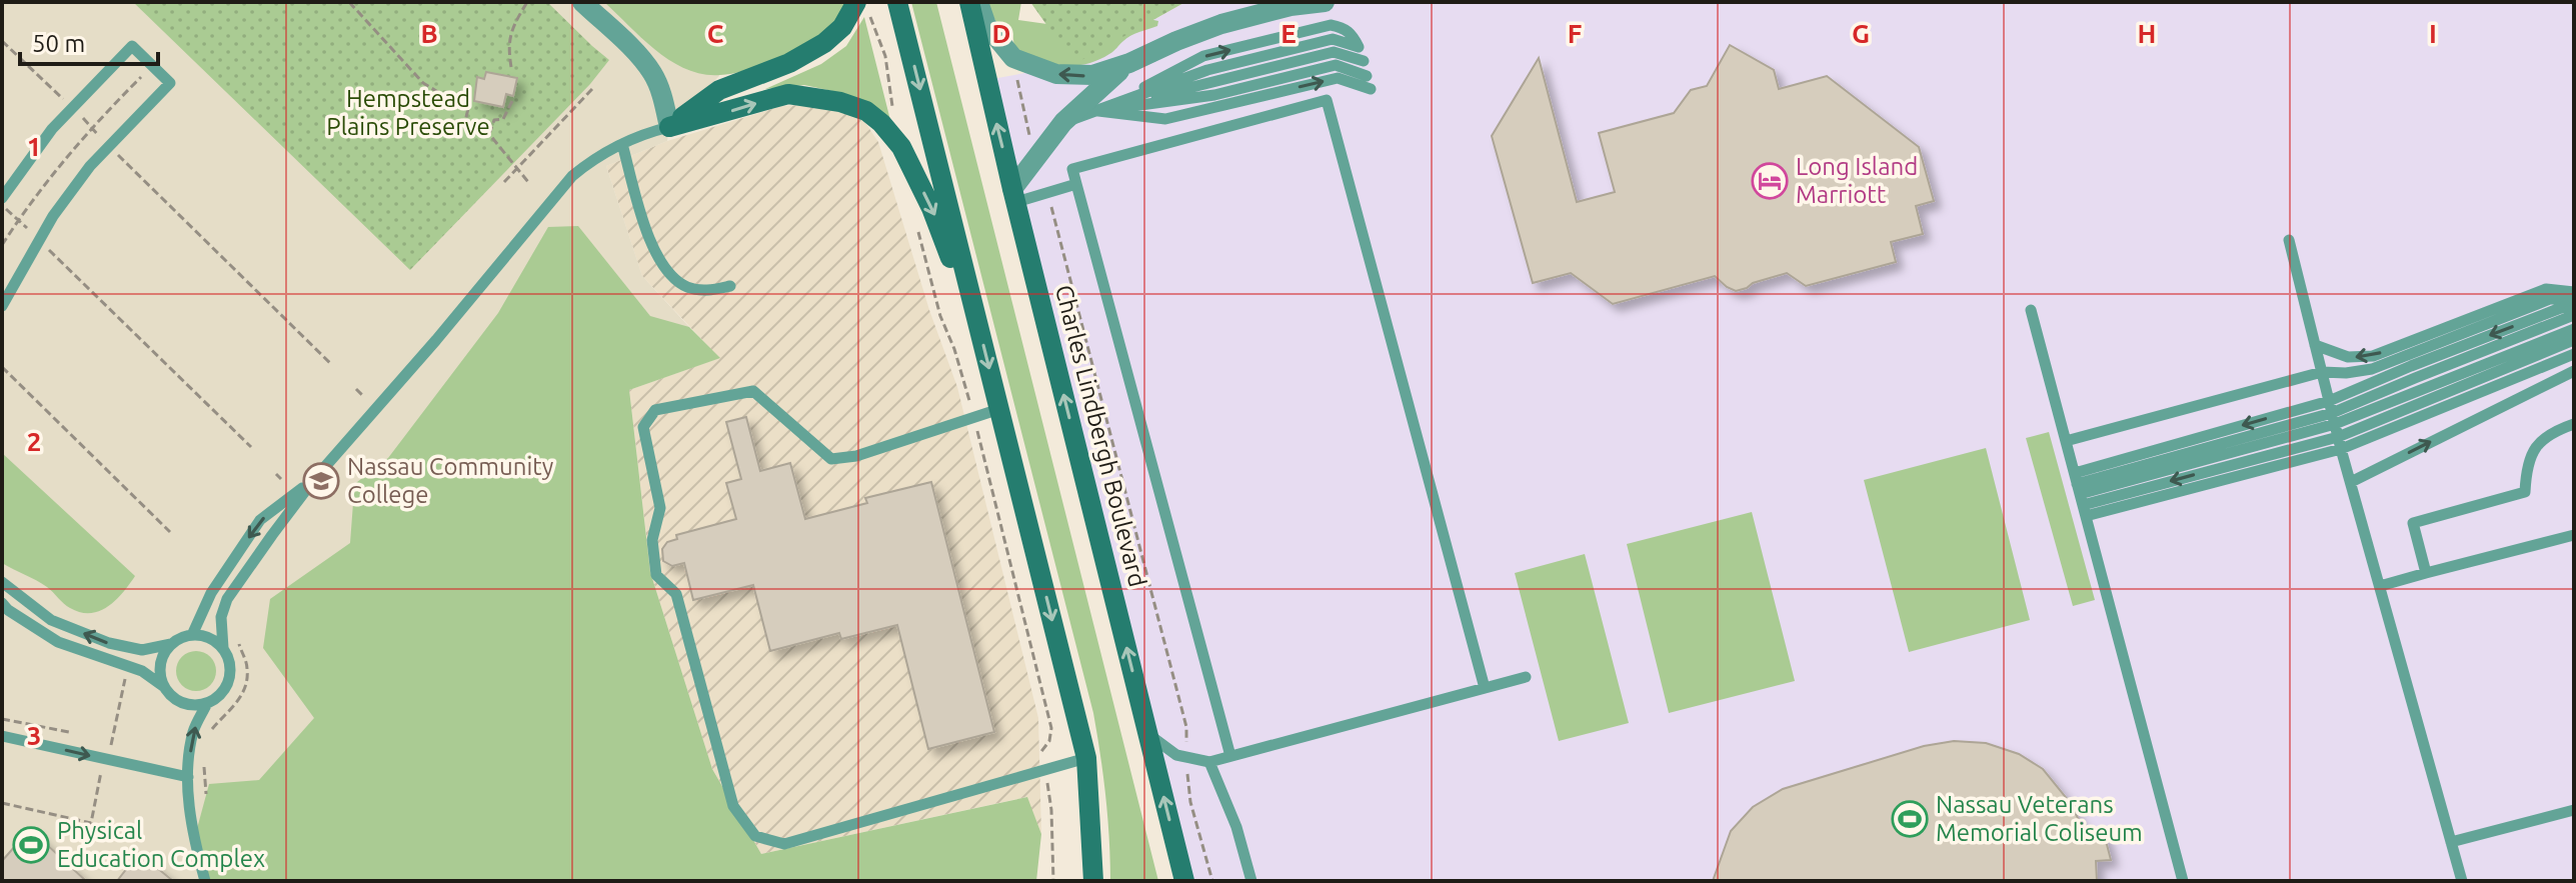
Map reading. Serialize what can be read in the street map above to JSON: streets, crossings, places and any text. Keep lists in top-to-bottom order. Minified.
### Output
{"streets":{"main road":["Charles Lindbergh Boulevard"]},"parks":["Hempstead Plains Preserve"],"places":{"hotel":["Long Island Marriott"],"school or university":["Nassau Community College"],"sports":["Nassau Veterans Memorial Coliseum","Physical Education Complex"]},"scale_bar":"50 m","grid":{"columns":["B","C","D","E","F","G","H","I"],"rows":["1","2","3"]}}
